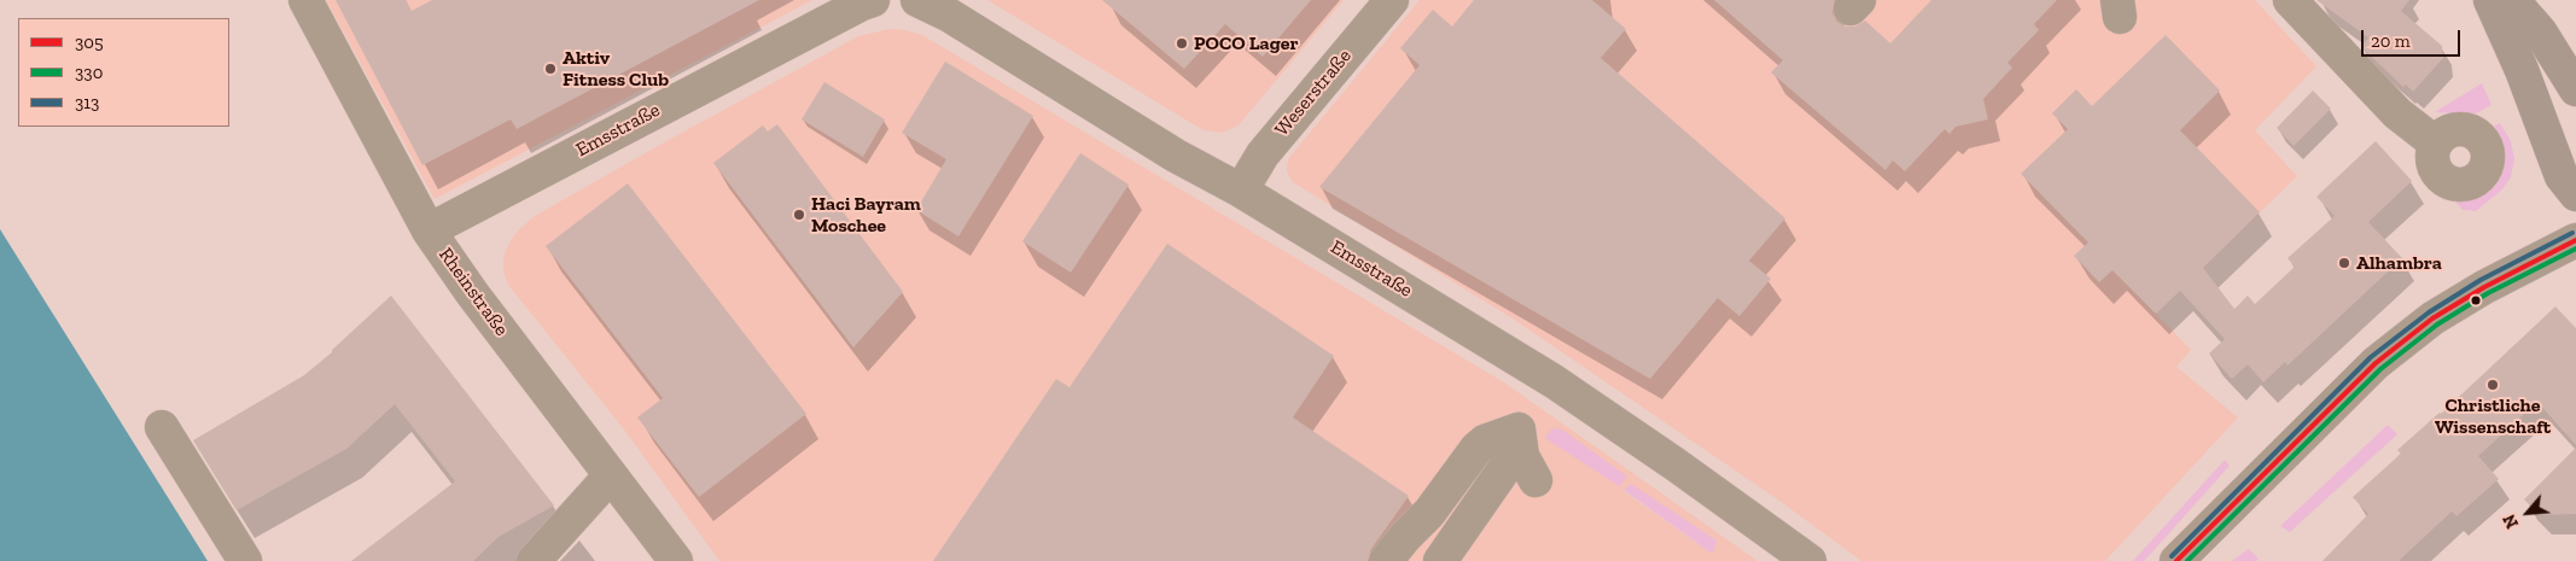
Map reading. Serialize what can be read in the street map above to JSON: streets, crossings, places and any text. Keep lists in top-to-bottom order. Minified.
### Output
{"streets":{"street":["Weserstraße","Emsstraße","Rheinstraße"]},"crossings":[["Weserstraße","Emsstraße"],["Emsstraße","Rheinstraße"]],"places":["POCO Lager","Aktiv Fitness Club","Haci Bayram Moschee","Alhambra","Christliche Wissenschaft"],"lines":["transit line 313","transit line 305","transit line 330"],"legend":["305","330","313"],"scale_bar":"20 m","north":"bottom left"}
